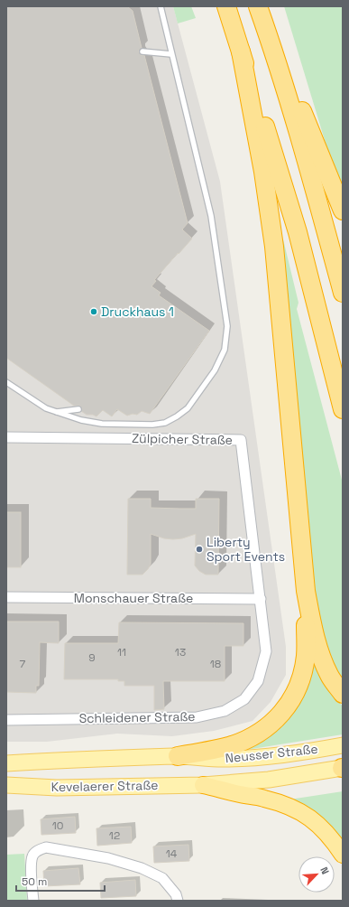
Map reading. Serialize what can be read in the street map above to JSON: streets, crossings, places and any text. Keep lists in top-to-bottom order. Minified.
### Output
{"streets":{"main road":["Neusser Straße","Kevelaerer Straße"],"street":["Zülpicher Straße","Monschauer Straße","Schleidener Straße"]},"crossings":[["Zülpicher Straße","Monschauer Straße"],["Zülpicher Straße","Schleidener Straße"],["Monschauer Straße","Schleidener Straße"],["Neusser Straße","Kevelaerer Straße"]],"places":["Druckhaus 1","Liberty Sport Events"],"house_numbers":["11","13","9","7","18","10","12","14"],"scale_bar":"50 m","north":"top right"}
